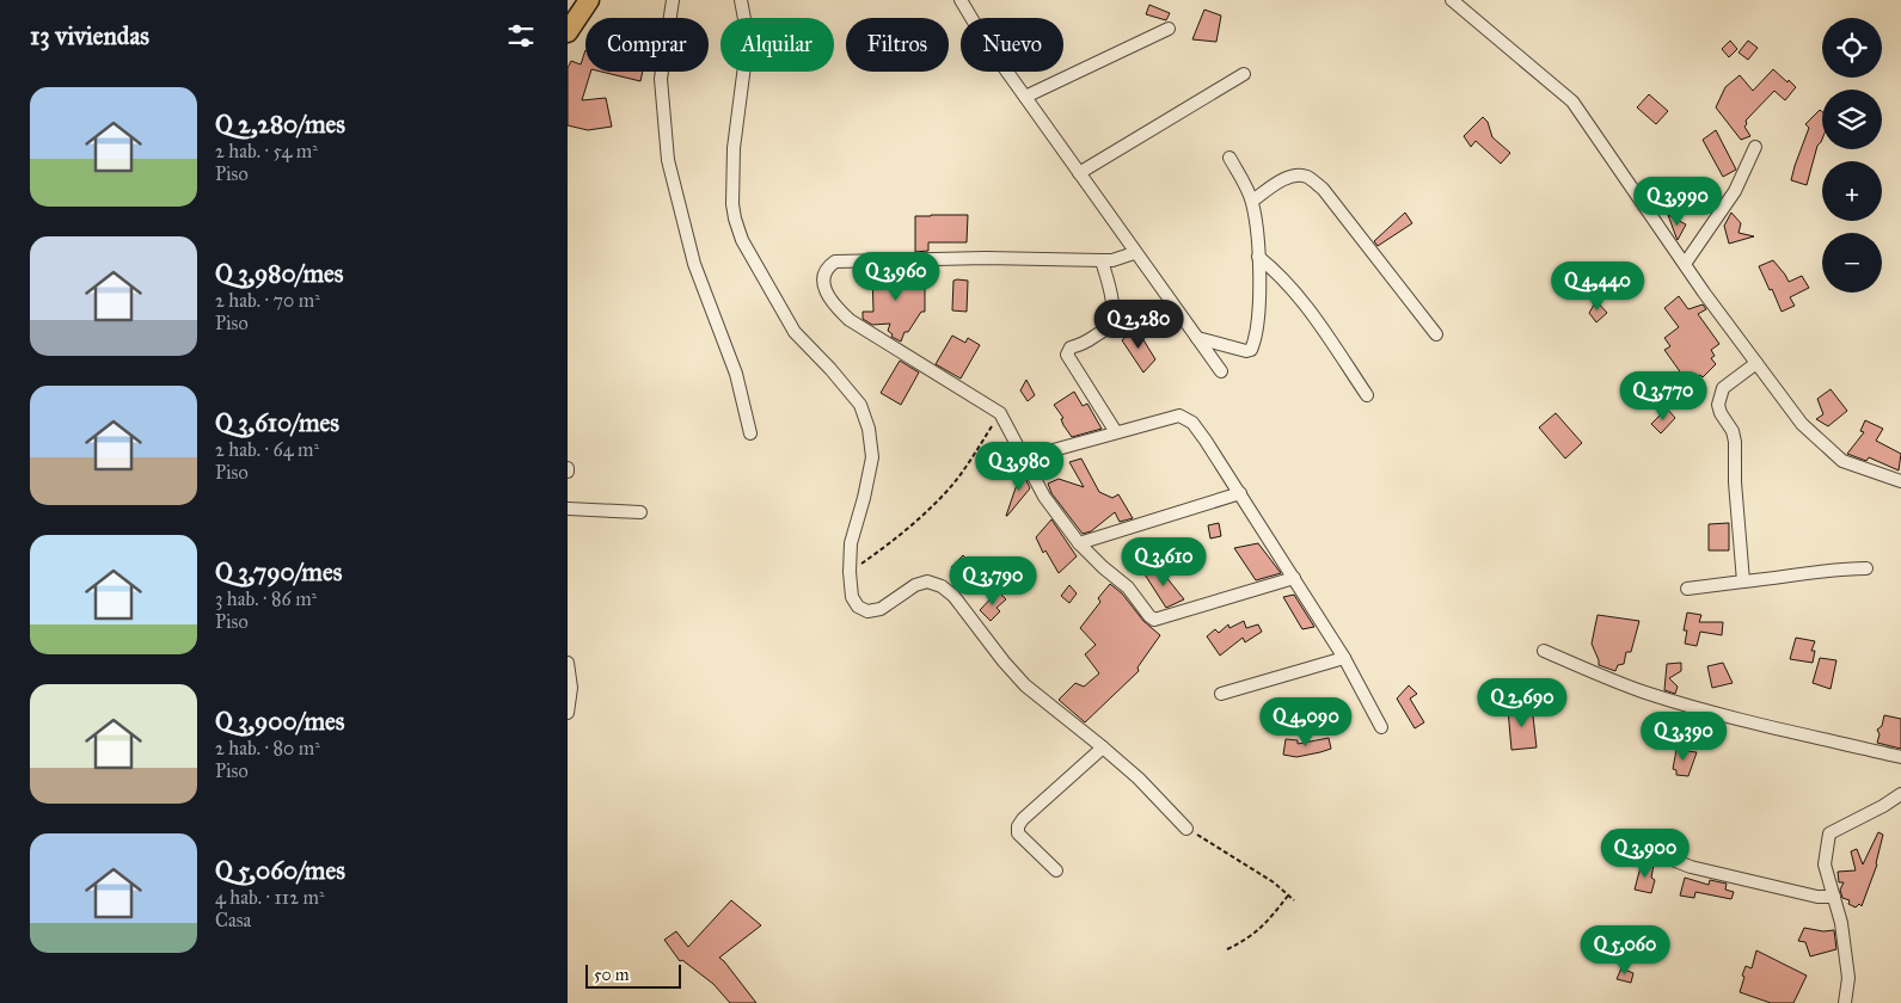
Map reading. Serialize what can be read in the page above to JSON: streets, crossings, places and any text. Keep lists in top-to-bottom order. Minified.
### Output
{"scale_bar":"50 m","page":{"heading":"13 viviendas","map_buttons":["+","−"],"chip":["Comprar","Alquilar","Filtros","Nuevo"],"list":[{"name":"Q 2,280/mes","note":"2 hab. · 54 m² · Piso"},{"name":"Q 3,980/mes","note":"2 hab. · 70 m² · Piso"},{"name":"Q 3,610/mes","note":"2 hab. · 64 m² · Piso"},{"name":"Q 3,790/mes","note":"3 hab. · 86 m² · Piso"},{"name":"Q 3,900/mes","note":"2 hab. · 80 m² · Piso"},{"name":"Q 5,060/mes","note":"4 hab. · 112 m² · Casa"}],"price":["Q 3,990","Q 3,960","Q 4,440","Q 2,280","Q 3,770","Q 3,980","Q 3,610","Q 3,790","Q 2,690","Q 4,090","Q 3,390","Q 3,900","Q 5,060"],"scale":"50 m"}}
